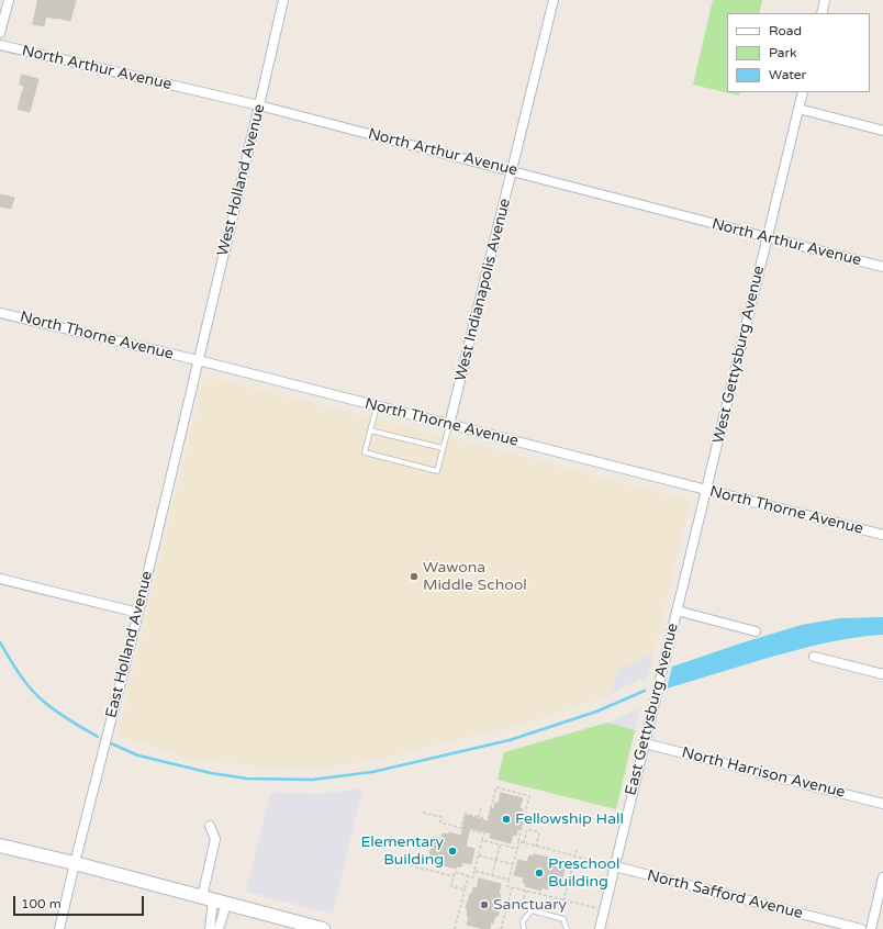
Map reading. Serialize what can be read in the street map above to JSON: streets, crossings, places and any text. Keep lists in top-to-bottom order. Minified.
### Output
{"streets":{"street":["North Arthur Avenue","West Holland Avenue","West Indianapolis Avenue","North Thorne Avenue","West Gettysburg Avenue","East Holland Avenue","East Gettysburg Avenue","North Harrison Avenue","North Safford Avenue"]},"crossings":[["North Arthur Avenue","West Holland Avenue"],["North Arthur Avenue","West Indianapolis Avenue"],["North Arthur Avenue","West Gettysburg Avenue"],["West Holland Avenue","North Thorne Avenue"],["West Holland Avenue","East Holland Avenue"],["West Indianapolis Avenue","North Thorne Avenue"],["North Thorne Avenue","West Gettysburg Avenue"],["North Thorne Avenue","East Holland Avenue"],["North Thorne Avenue","East Gettysburg Avenue"],["West Gettysburg Avenue","East Gettysburg Avenue"],["East Gettysburg Avenue","North Harrison Avenue"],["East Gettysburg Avenue","North Safford Avenue"]],"places":["Wawona Middle School","Fellowship Hall","Elementary Building","Preschool Building","Sanctuary"],"legend":["Road","Park","Water"],"scale_bar":"100 m"}
